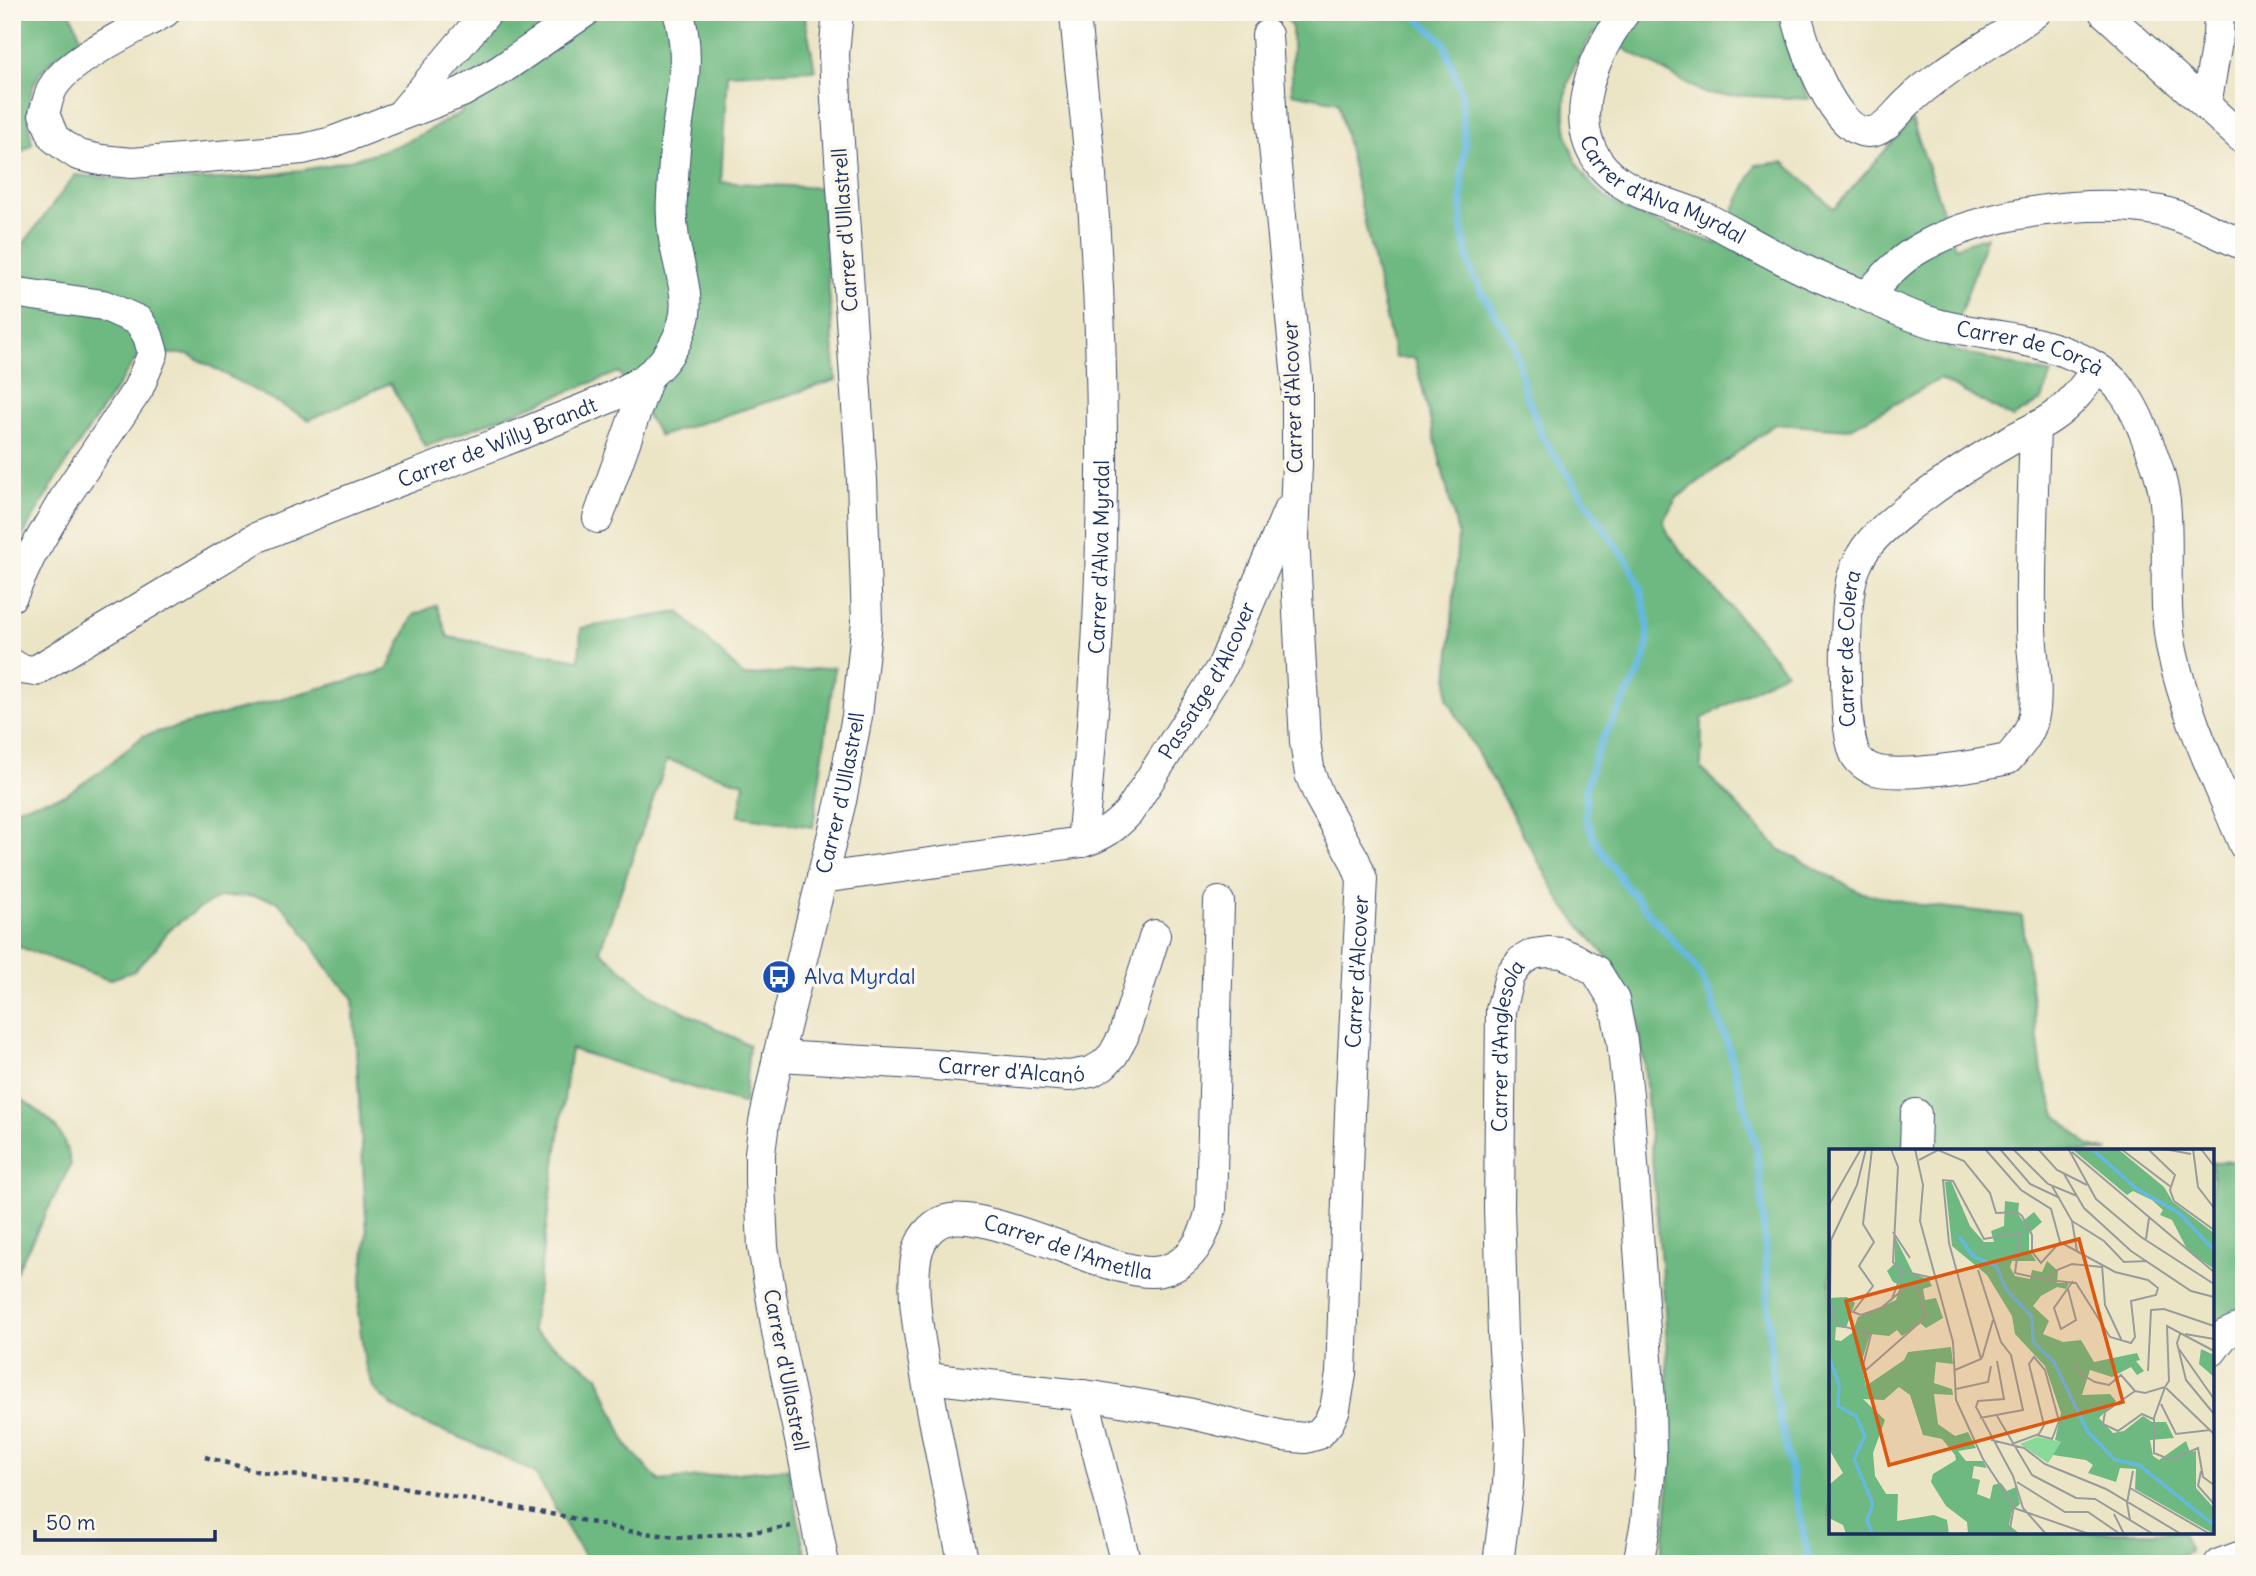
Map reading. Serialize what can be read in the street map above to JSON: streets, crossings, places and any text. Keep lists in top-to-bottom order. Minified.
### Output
{"streets":{"street":["Carrer d'Alva Myrdal","Carrer d'Ullastrell","Carrer de Corçà","Carrer d'Alcover","Carrer de Willy Brandt","Carrer de Colera","Passatge d'Alcover","Carrer d'Anglesola","Carrer d'Alcanó","Carrer de l'Ametlla"]},"crossings":[["Carrer d'Alva Myrdal","Carrer de Corçà"],["Carrer d'Alva Myrdal","Passatge d'Alcover"],["Carrer d'Ullastrell","Carrer d'Alcanó"],["Carrer de Corçà","Carrer de Colera"],["Carrer d'Alcover","Passatge d'Alcover"],["Carrer d'Alcover","Carrer de l'Ametlla"]],"places":{"bus stop":["Alva Myrdal"]},"scale_bar":"50 m"}
